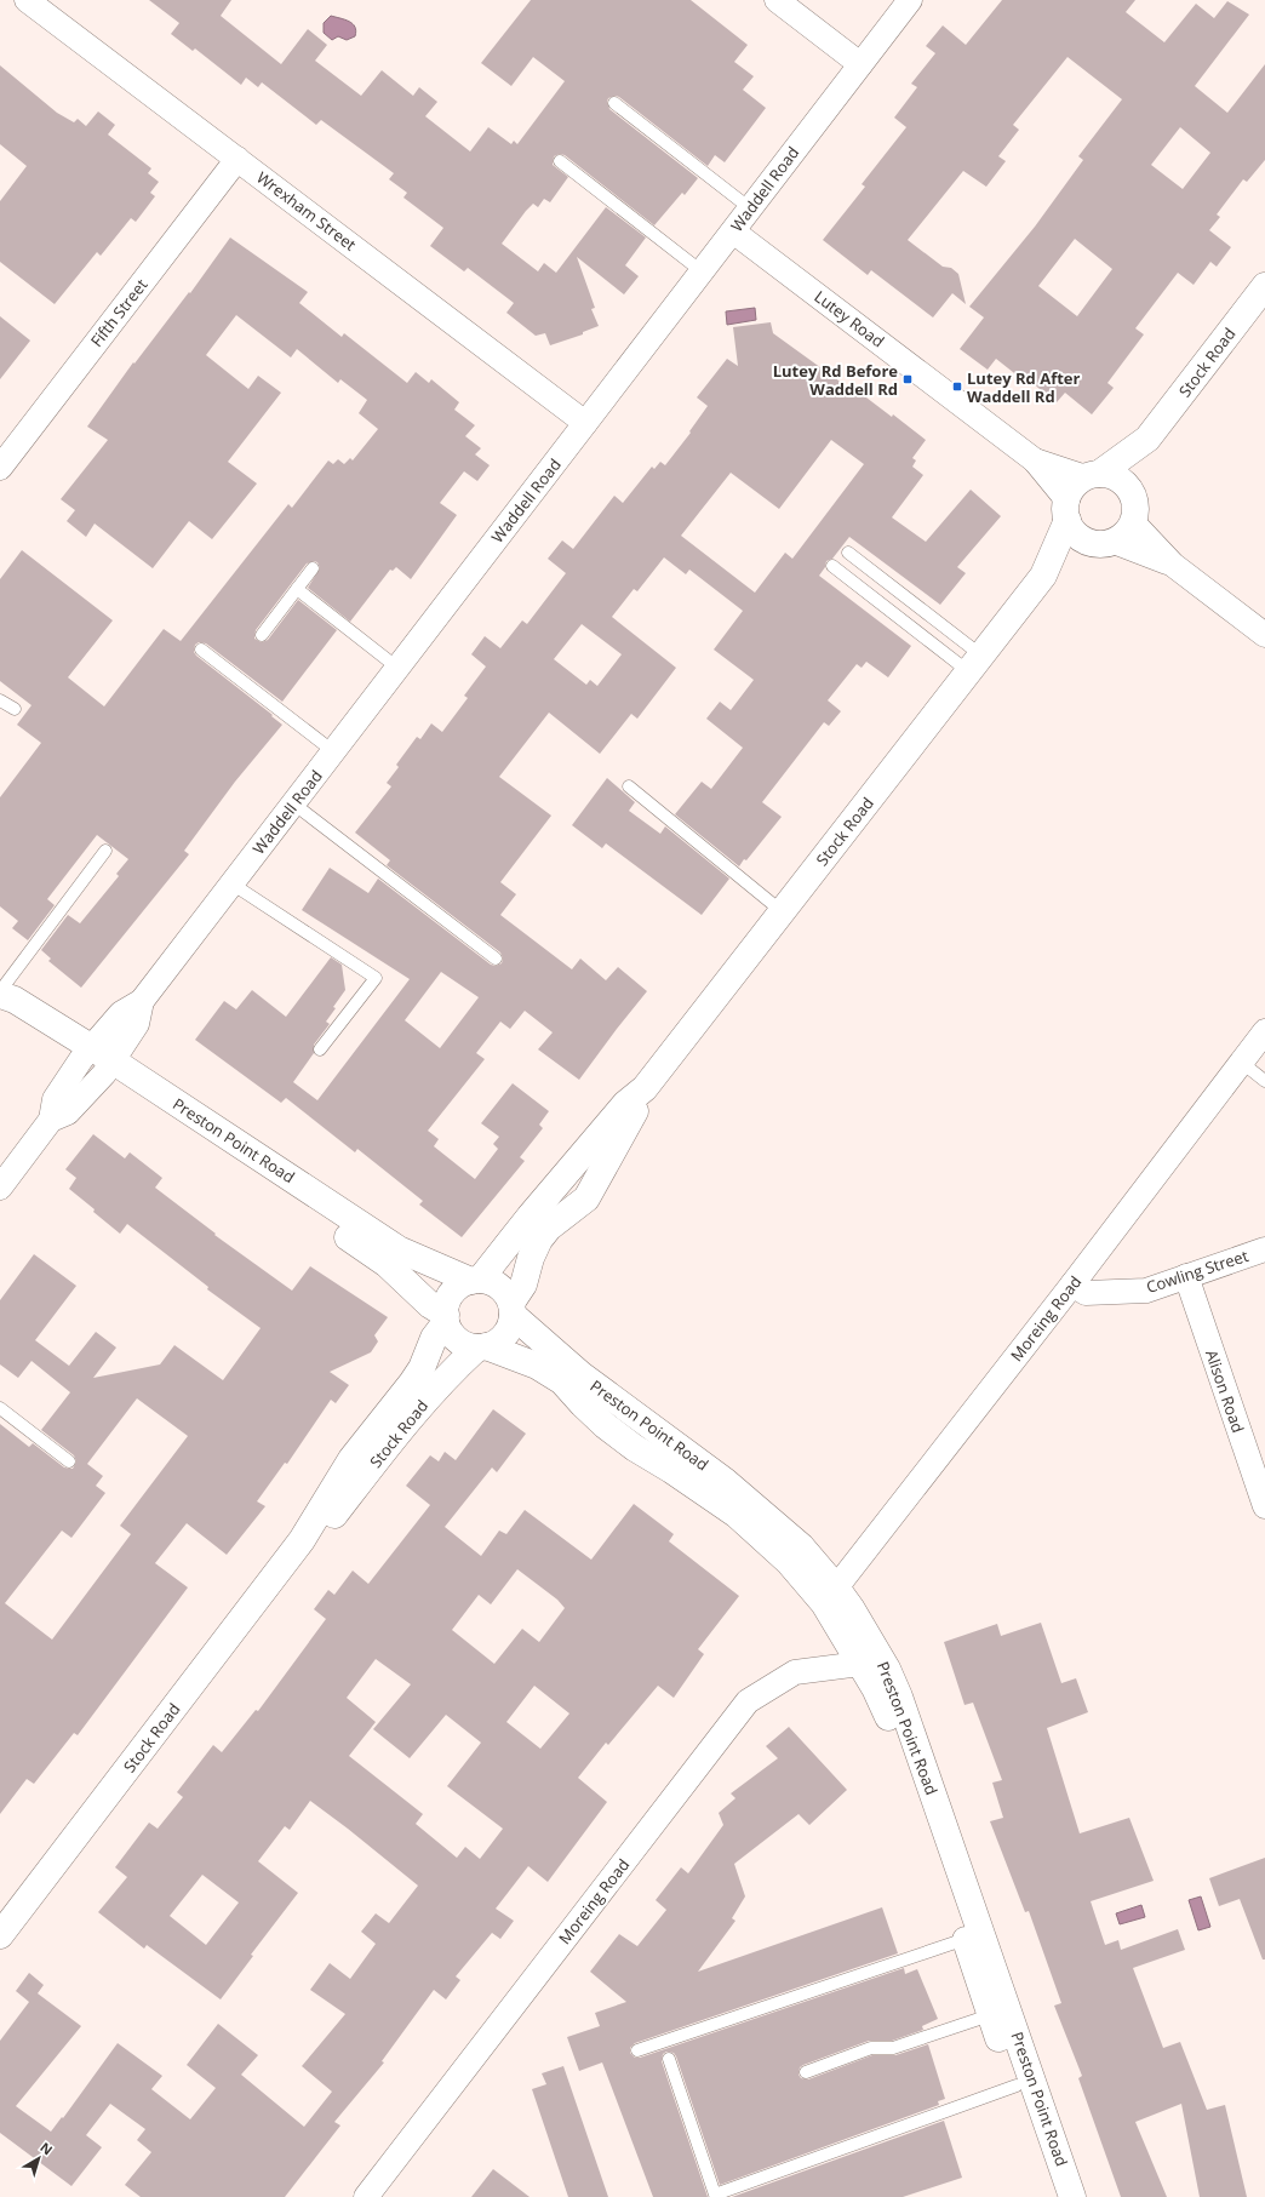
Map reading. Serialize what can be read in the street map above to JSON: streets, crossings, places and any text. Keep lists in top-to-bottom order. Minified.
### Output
{"streets":{"main road":["Stock Road","Preston Point Road"],"street":["Waddell Road","Wrexham Street","Fifth Street","Lutey Road","Cowling Street","Moreing Road","Alison Road"]},"crossings":[["Waddell Road","Wrexham Street"],["Waddell Road","Lutey Road"],["Waddell Road","Preston Point Road"],["Wrexham Street","Fifth Street"],["Lutey Road","Stock Road"],["Stock Road","Preston Point Road"],["Preston Point Road","Moreing Road"],["Cowling Street","Moreing Road"],["Cowling Street","Alison Road"]],"places":{"transit":["Lutey Rd Before Waddell Rd","Lutey Rd After Waddell Rd"]},"north":"top right"}
